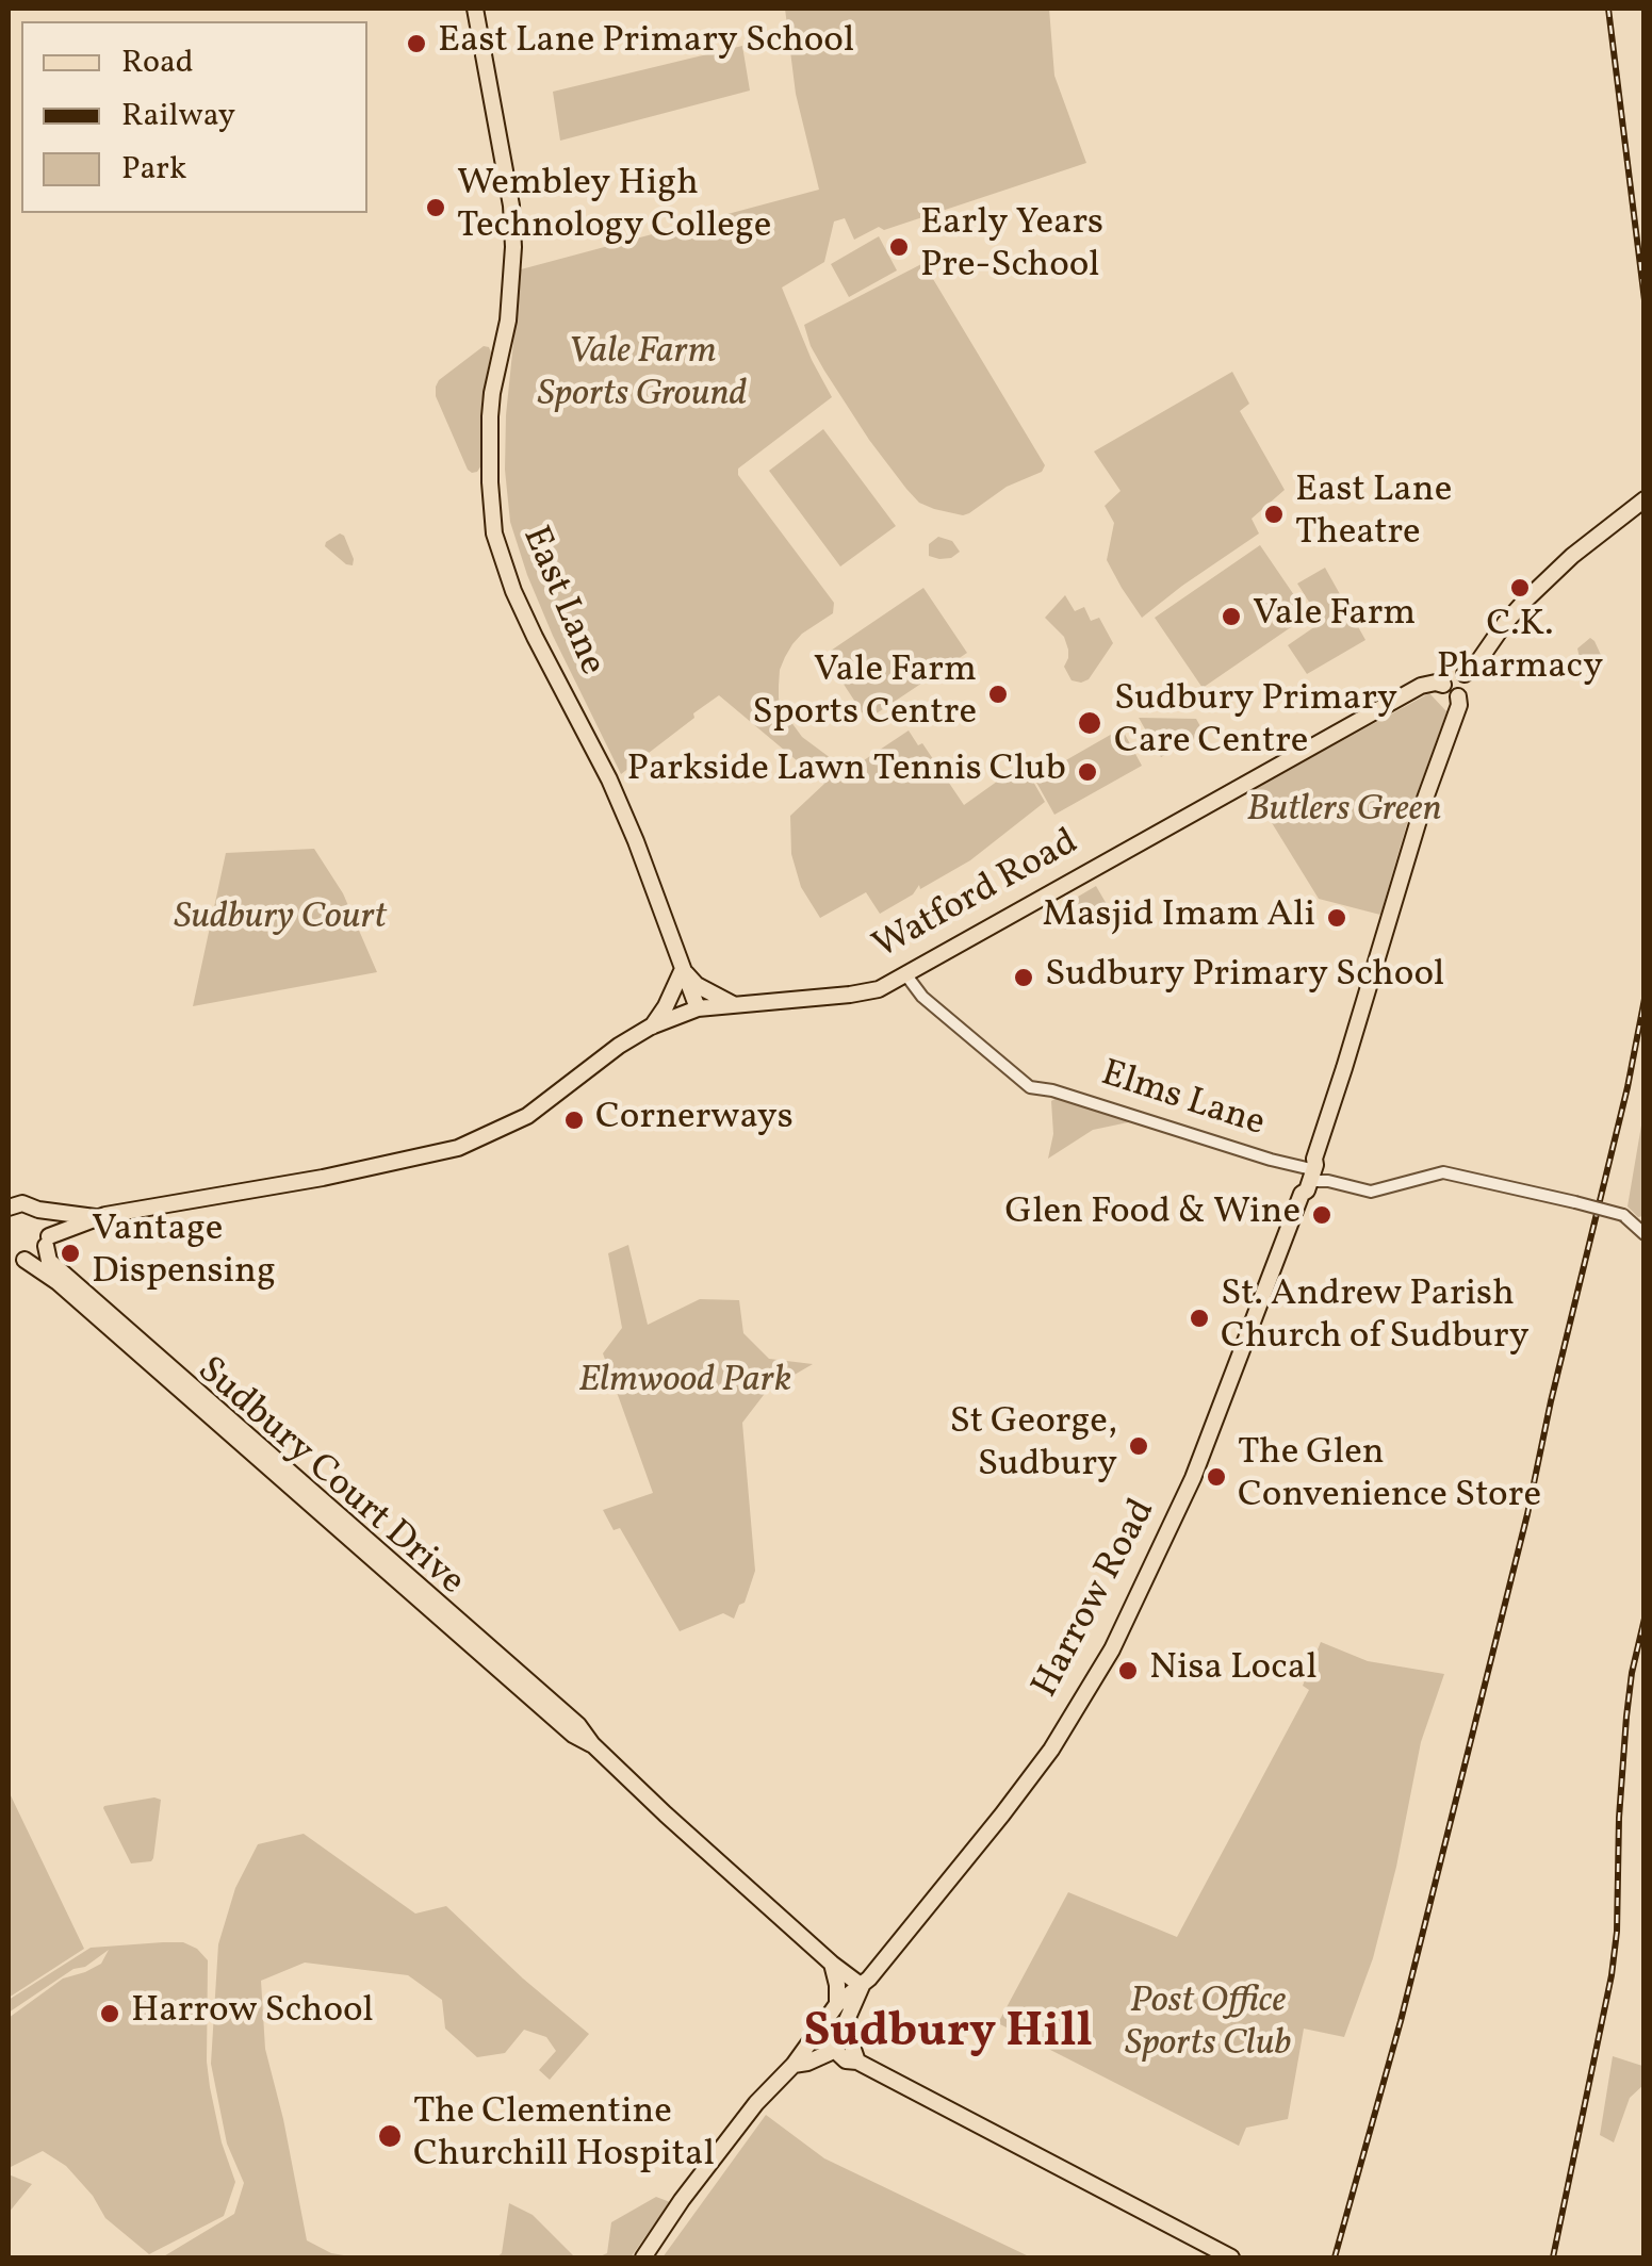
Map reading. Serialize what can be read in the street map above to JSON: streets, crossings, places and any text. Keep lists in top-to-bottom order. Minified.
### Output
{"streets":{"main road":["East Lane","Watford Road","Sudbury Court Drive","Harrow Road"],"street":["Elms Lane"]},"crossings":[["East Lane","Watford Road"],["Watford Road","Elms Lane"],["Watford Road","Sudbury Court Drive"],["Watford Road","Harrow Road"],["Elms Lane","Harrow Road"],["Sudbury Court Drive","Harrow Road"]],"districts":["Sudbury Hill"],"parks":["Vale Farm Sports Ground","Butlers Green","Sudbury Court","Elmwood Park","Post Office Sports Club"],"places":["East Lane Primary School","Wembley High Technology College","Early Years Pre-School","East Lane Theatre","C.K. Pharmacy","Vale Farm","Vale Farm Sports Centre","Sudbury Primary Care Centre","Parkside Lawn Tennis Club","Masjid Imam Ali","Sudbury Primary School","Cornerways","Glen Food & Wine","Vantage Dispensing","St. Andrew Parish Church of Sudbury","St George, Sudbury","The Glen Convenience Store","Nisa Local","Harrow School","The Clementine Churchill Hospital"],"legend":["Road","Railway","Park"]}
